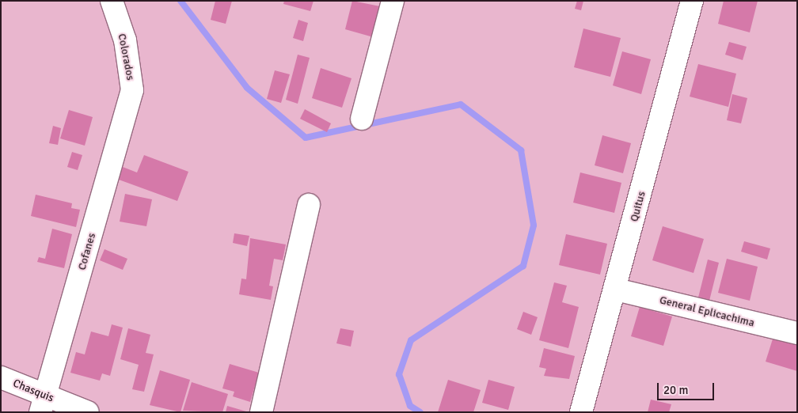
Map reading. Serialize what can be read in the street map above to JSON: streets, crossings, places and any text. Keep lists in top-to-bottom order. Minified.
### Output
{"streets":{"street":["Colorados","Quitus","Cofanes","General Eplicachima","Chasquis"]},"crossings":[["Colorados","Cofanes"],["Quitus","General Eplicachima"],["Cofanes","Chasquis"]],"scale_bar":"20 m"}
